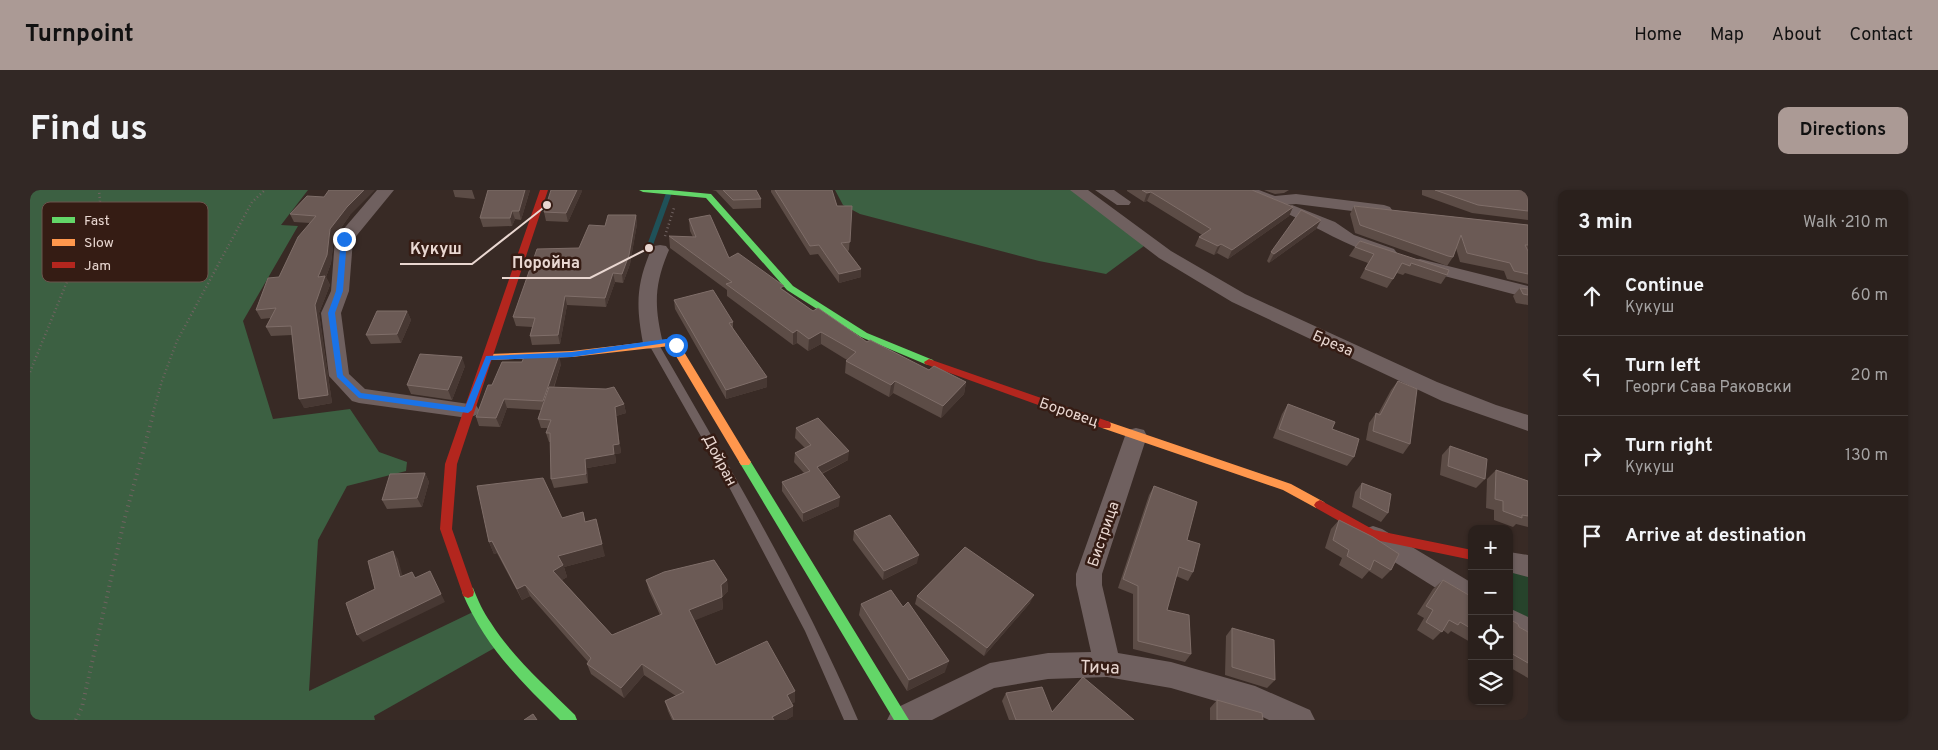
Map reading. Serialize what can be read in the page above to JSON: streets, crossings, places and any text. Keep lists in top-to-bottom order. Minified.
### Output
{"streets":{"street":["Бреза","Боровец","Дойран","Бистрица","Тича"]},"crossings":[["Боровец","Бистрица"],["Дойран","Тича"],["Бистрица","Тича"]],"places":["Кукуш","Поройна"],"legend":["Fast","Slow","Jam"],"page":{"header":"Turnpoint","nav":["Home","Map","About","Contact"],"buttons":"Directions","title":"Find us","heading":["3 min","Walk · 210 m"],"list":[["Continue","Кукуш","60 m"],["Turn left","Георги Сава Раковски","20 m"],["Turn right","Кукуш","130 m"],"Arrive at destination"],"map_buttons":["+","−"]}}
